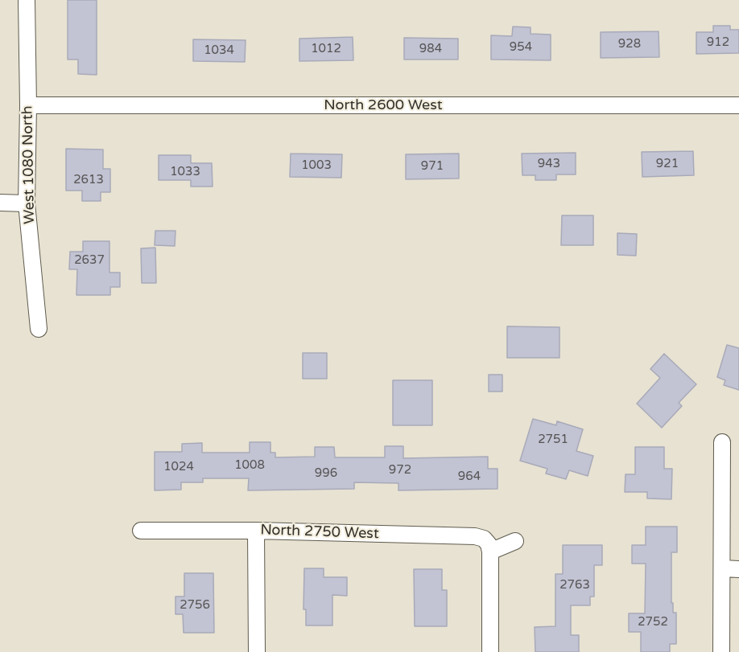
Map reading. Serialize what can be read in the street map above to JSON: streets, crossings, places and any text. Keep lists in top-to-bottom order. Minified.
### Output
{"streets":{"street":["North 2600 West","West 1080 North","North 2750 West"]},"crossings":[["North 2600 West","West 1080 North"]],"house_numbers":["912","928","954","1012","984","1034","943","921","1003","971","1033","2613","2637","2751","1008","1024","972","996","964","2763","2756","2752"]}
